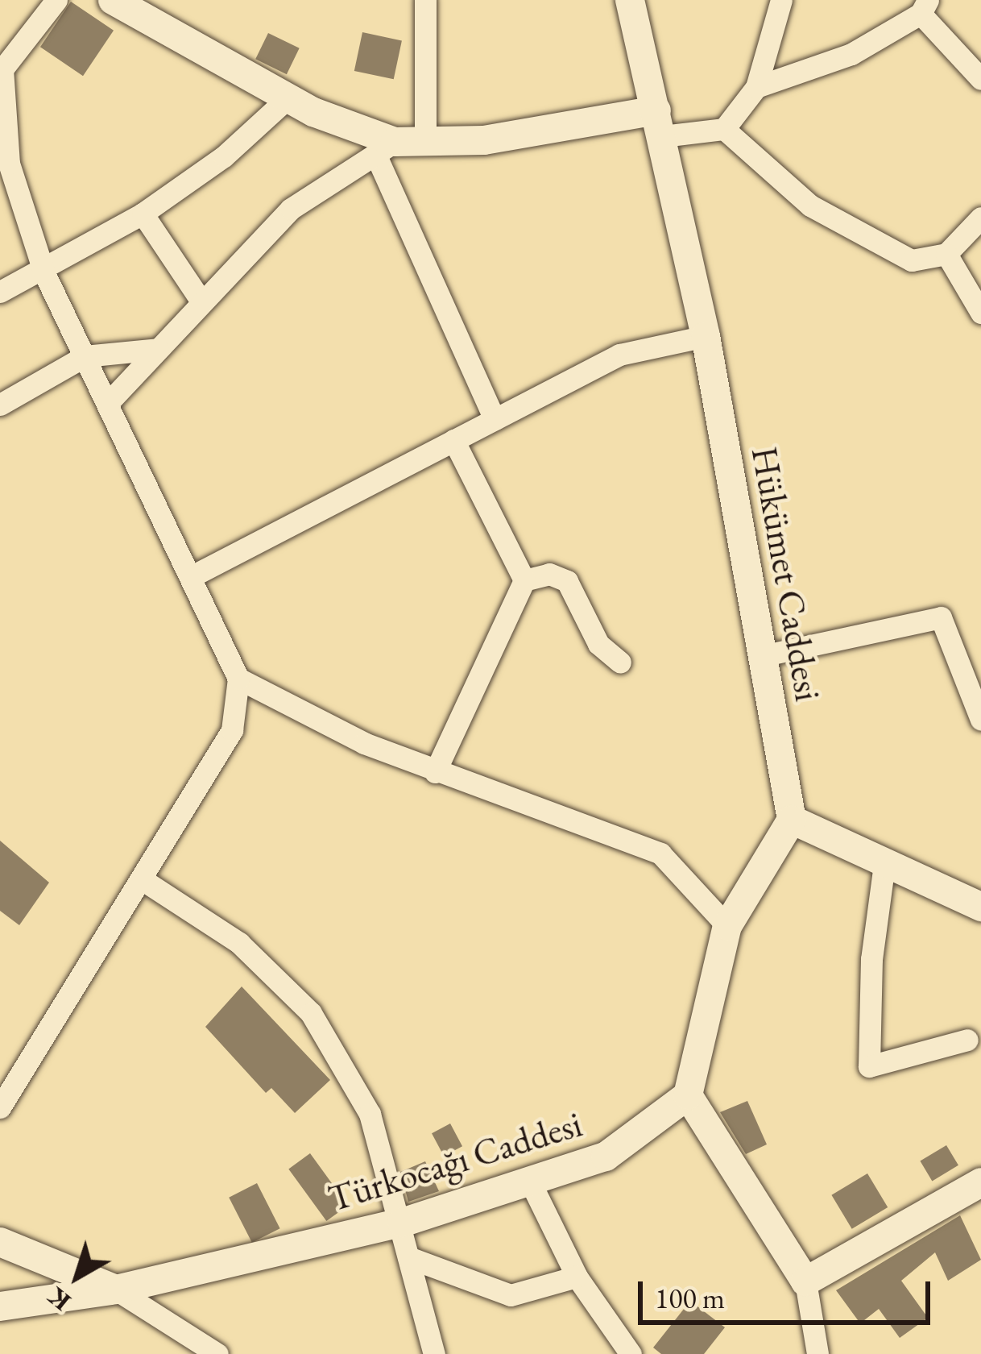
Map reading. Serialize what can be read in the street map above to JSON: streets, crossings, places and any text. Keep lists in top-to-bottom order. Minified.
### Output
{"streets":{"street":["Hükümet Caddesi","Türkocağı Caddesi"]},"scale_bar":"100 m","north":"bottom left"}
